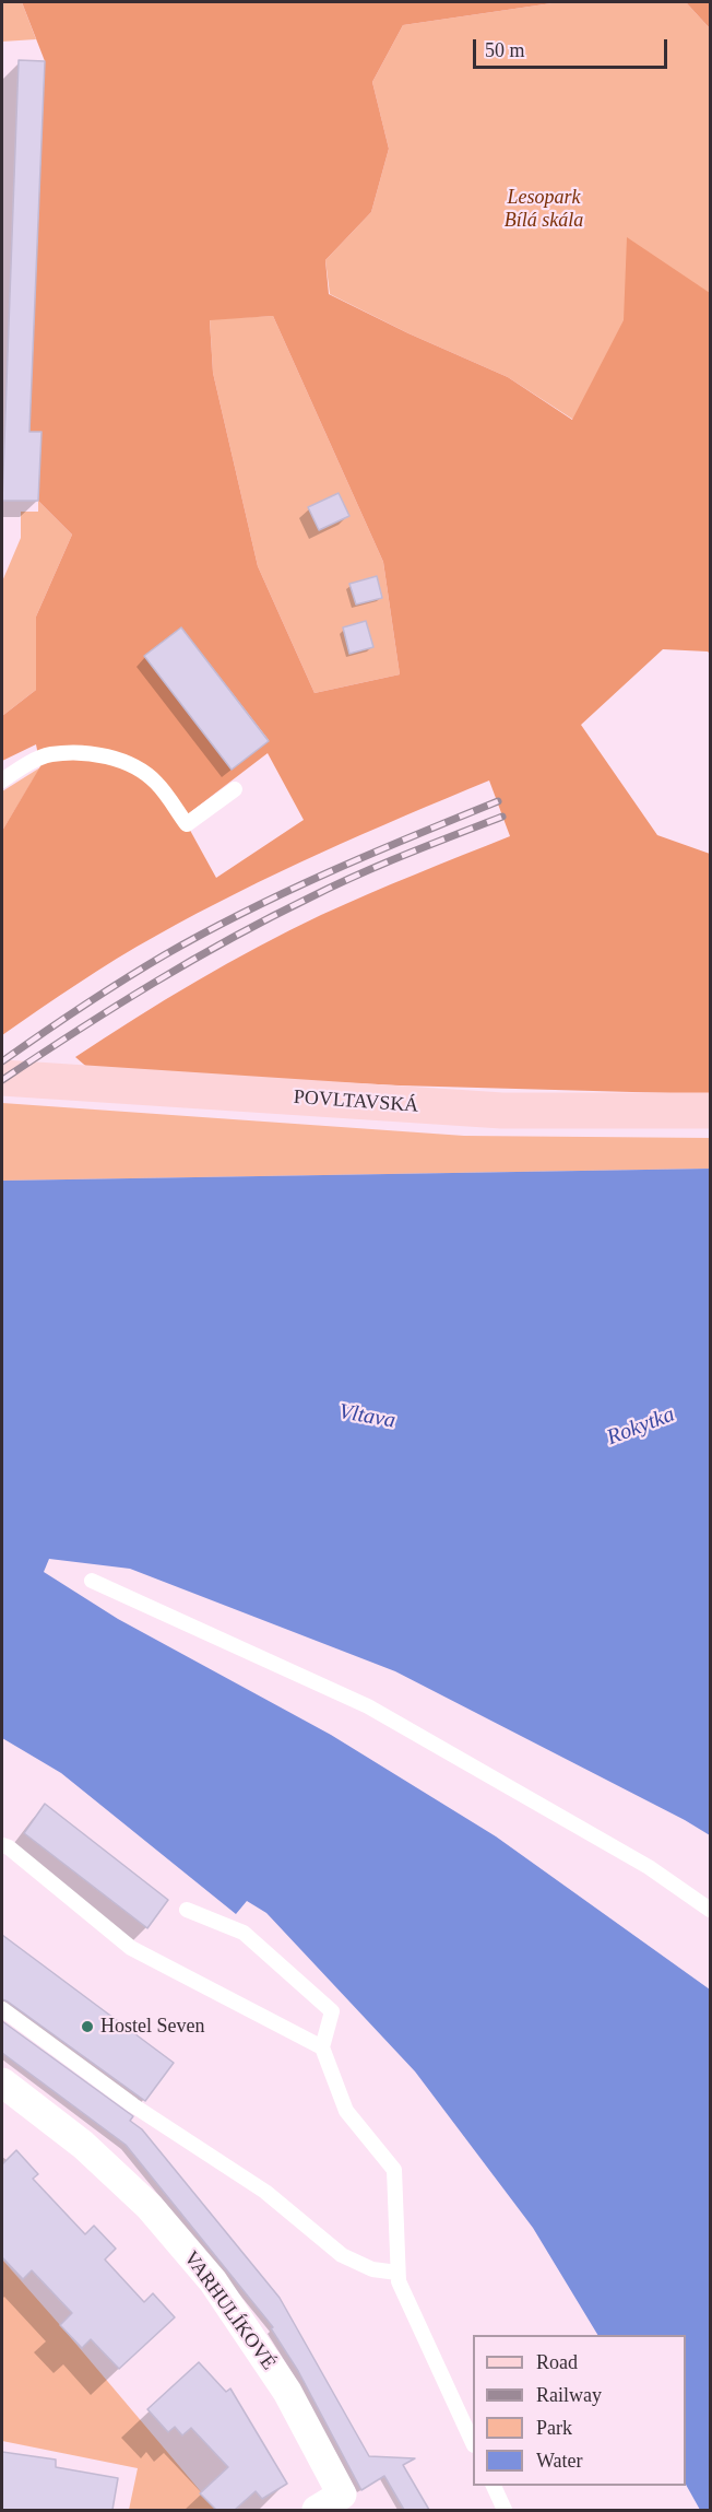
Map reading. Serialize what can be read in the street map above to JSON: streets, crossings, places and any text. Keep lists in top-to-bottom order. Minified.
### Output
{"streets":{"main road":["POVLTAVSKÁ"],"street":["VARHULÍKOVÉ"]},"water":["Vltava","Rokytka"],"parks":["Lesopark Bílá skála"],"places":["Hostel Seven"],"legend":["Road","Railway","Park","Water"],"scale_bar":"50 m"}
